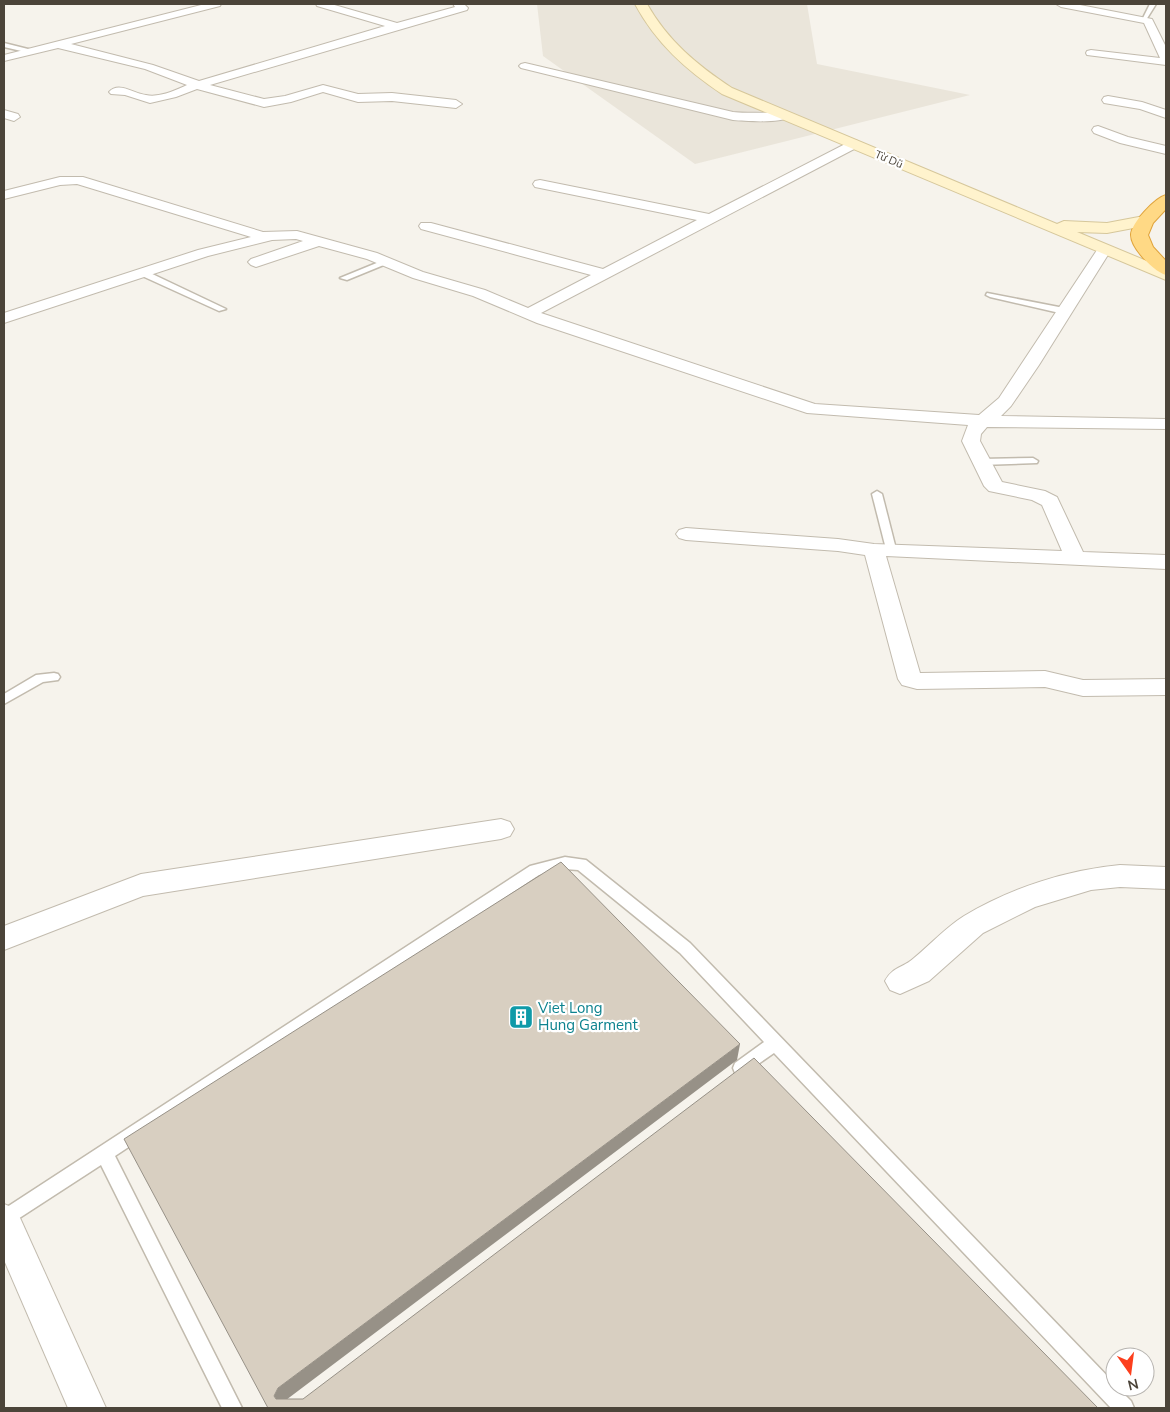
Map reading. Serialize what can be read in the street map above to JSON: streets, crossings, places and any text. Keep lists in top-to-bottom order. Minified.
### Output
{"streets":{"main road":["Từ Dũ"]},"places":{"building":["Viet Long Hung Garment"]},"north":"bottom"}
